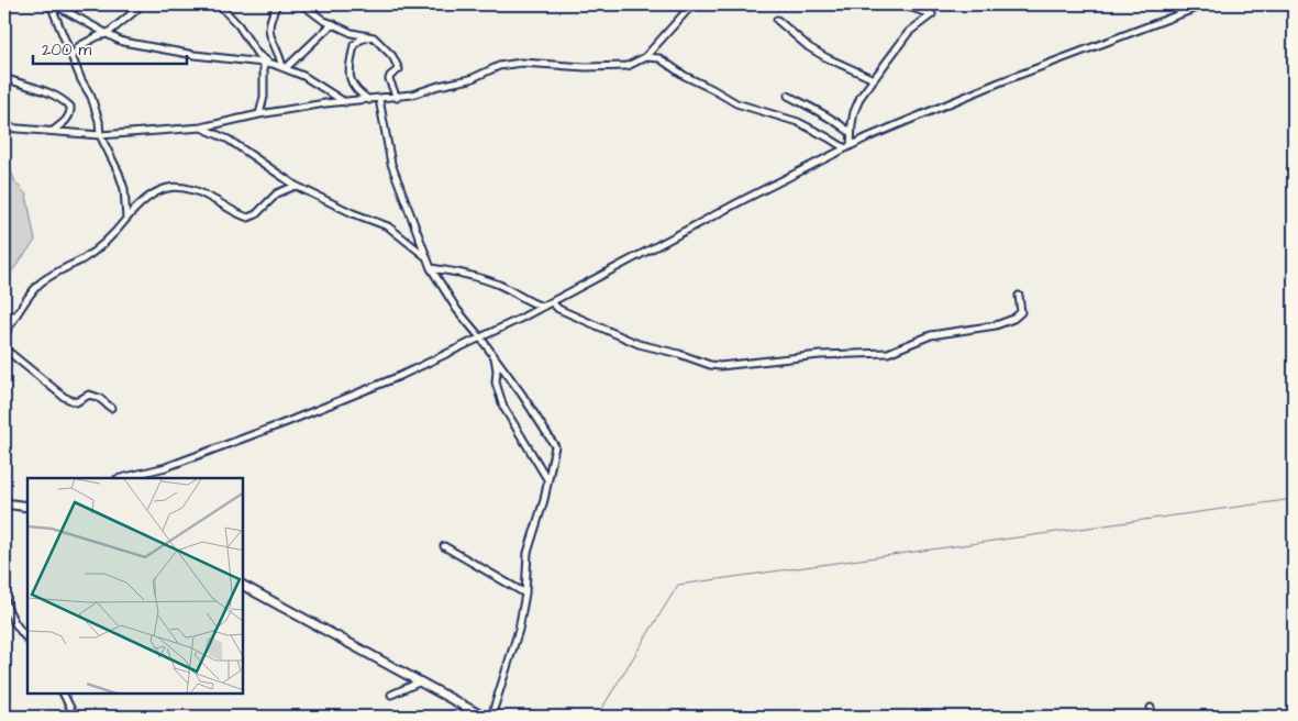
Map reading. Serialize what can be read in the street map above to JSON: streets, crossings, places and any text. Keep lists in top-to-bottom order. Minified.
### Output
{"scale_bar":"200 m"}
